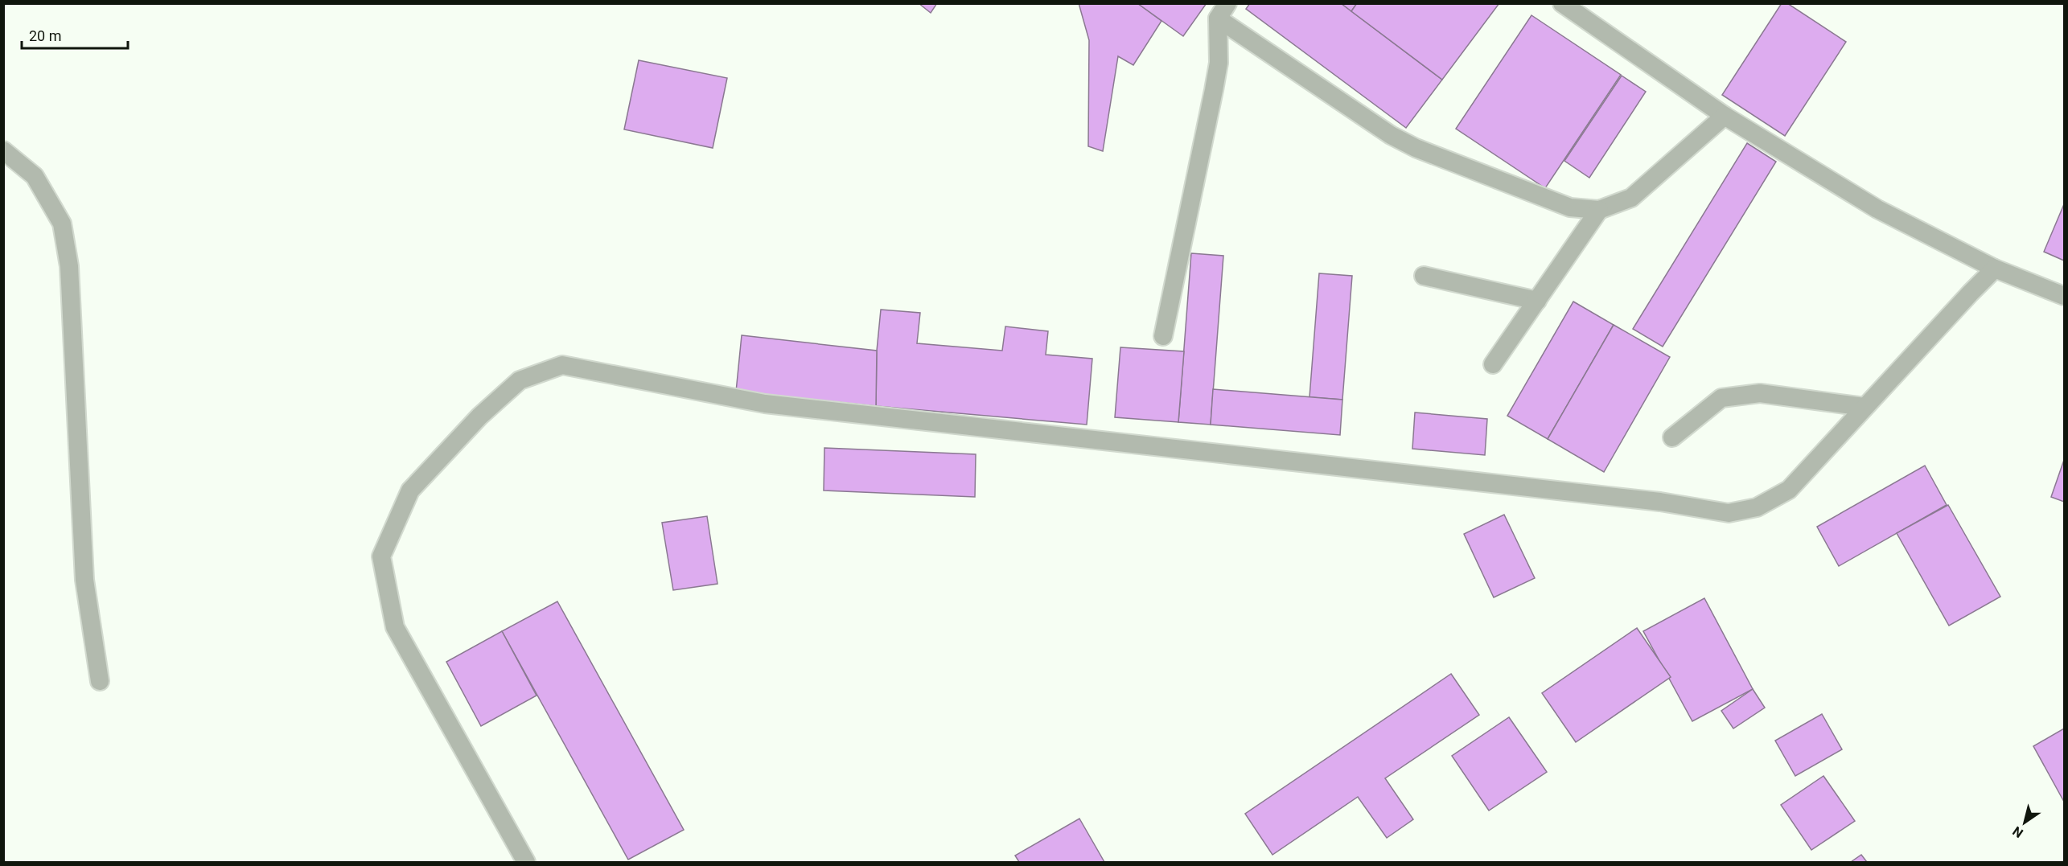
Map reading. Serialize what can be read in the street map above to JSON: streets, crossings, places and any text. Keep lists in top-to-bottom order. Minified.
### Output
{"scale_bar":"20 m","north":"bottom left"}
